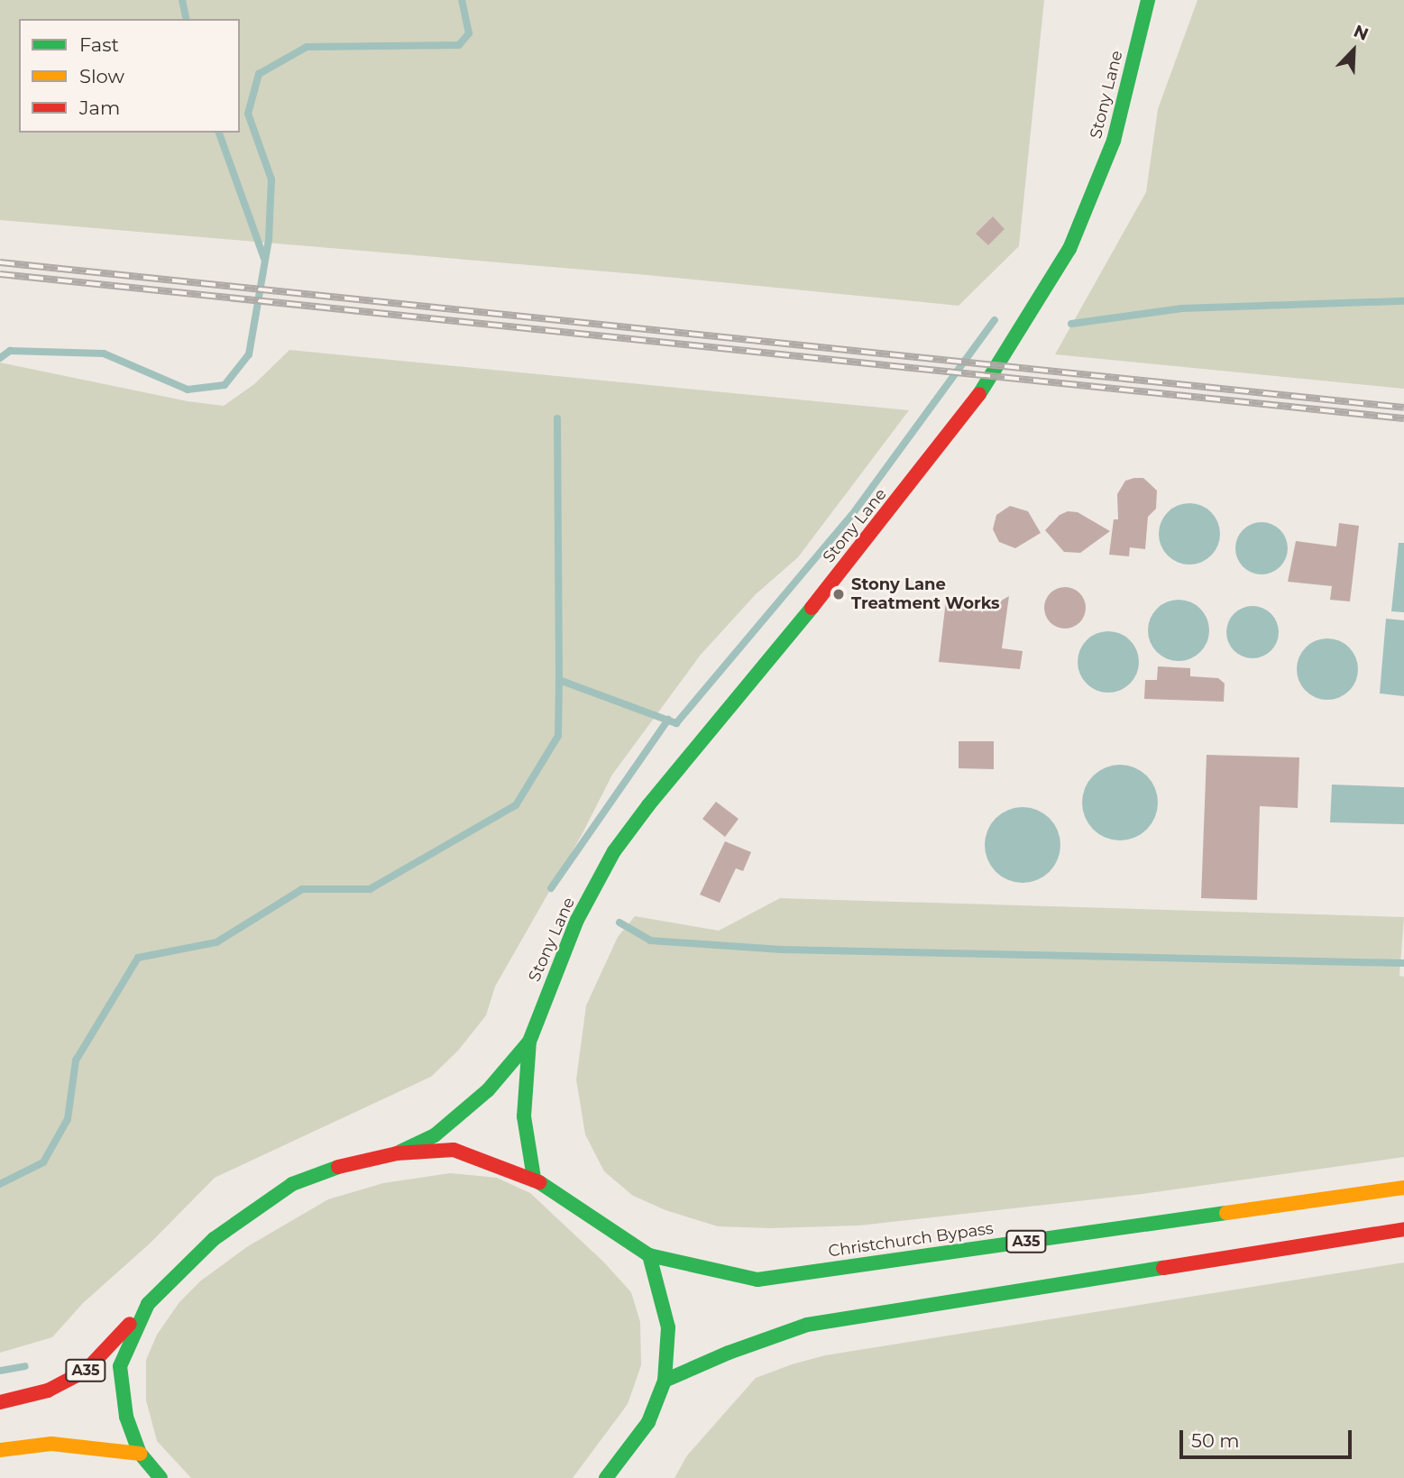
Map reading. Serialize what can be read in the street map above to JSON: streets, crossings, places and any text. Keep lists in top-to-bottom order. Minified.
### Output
{"streets":{"main road":["Stony Lane","Christchurch Bypass","A35"]},"places":["Stony Lane Treatment Works"],"legend":["Fast","Slow","Jam"],"scale_bar":"50 m","north":"top right"}
